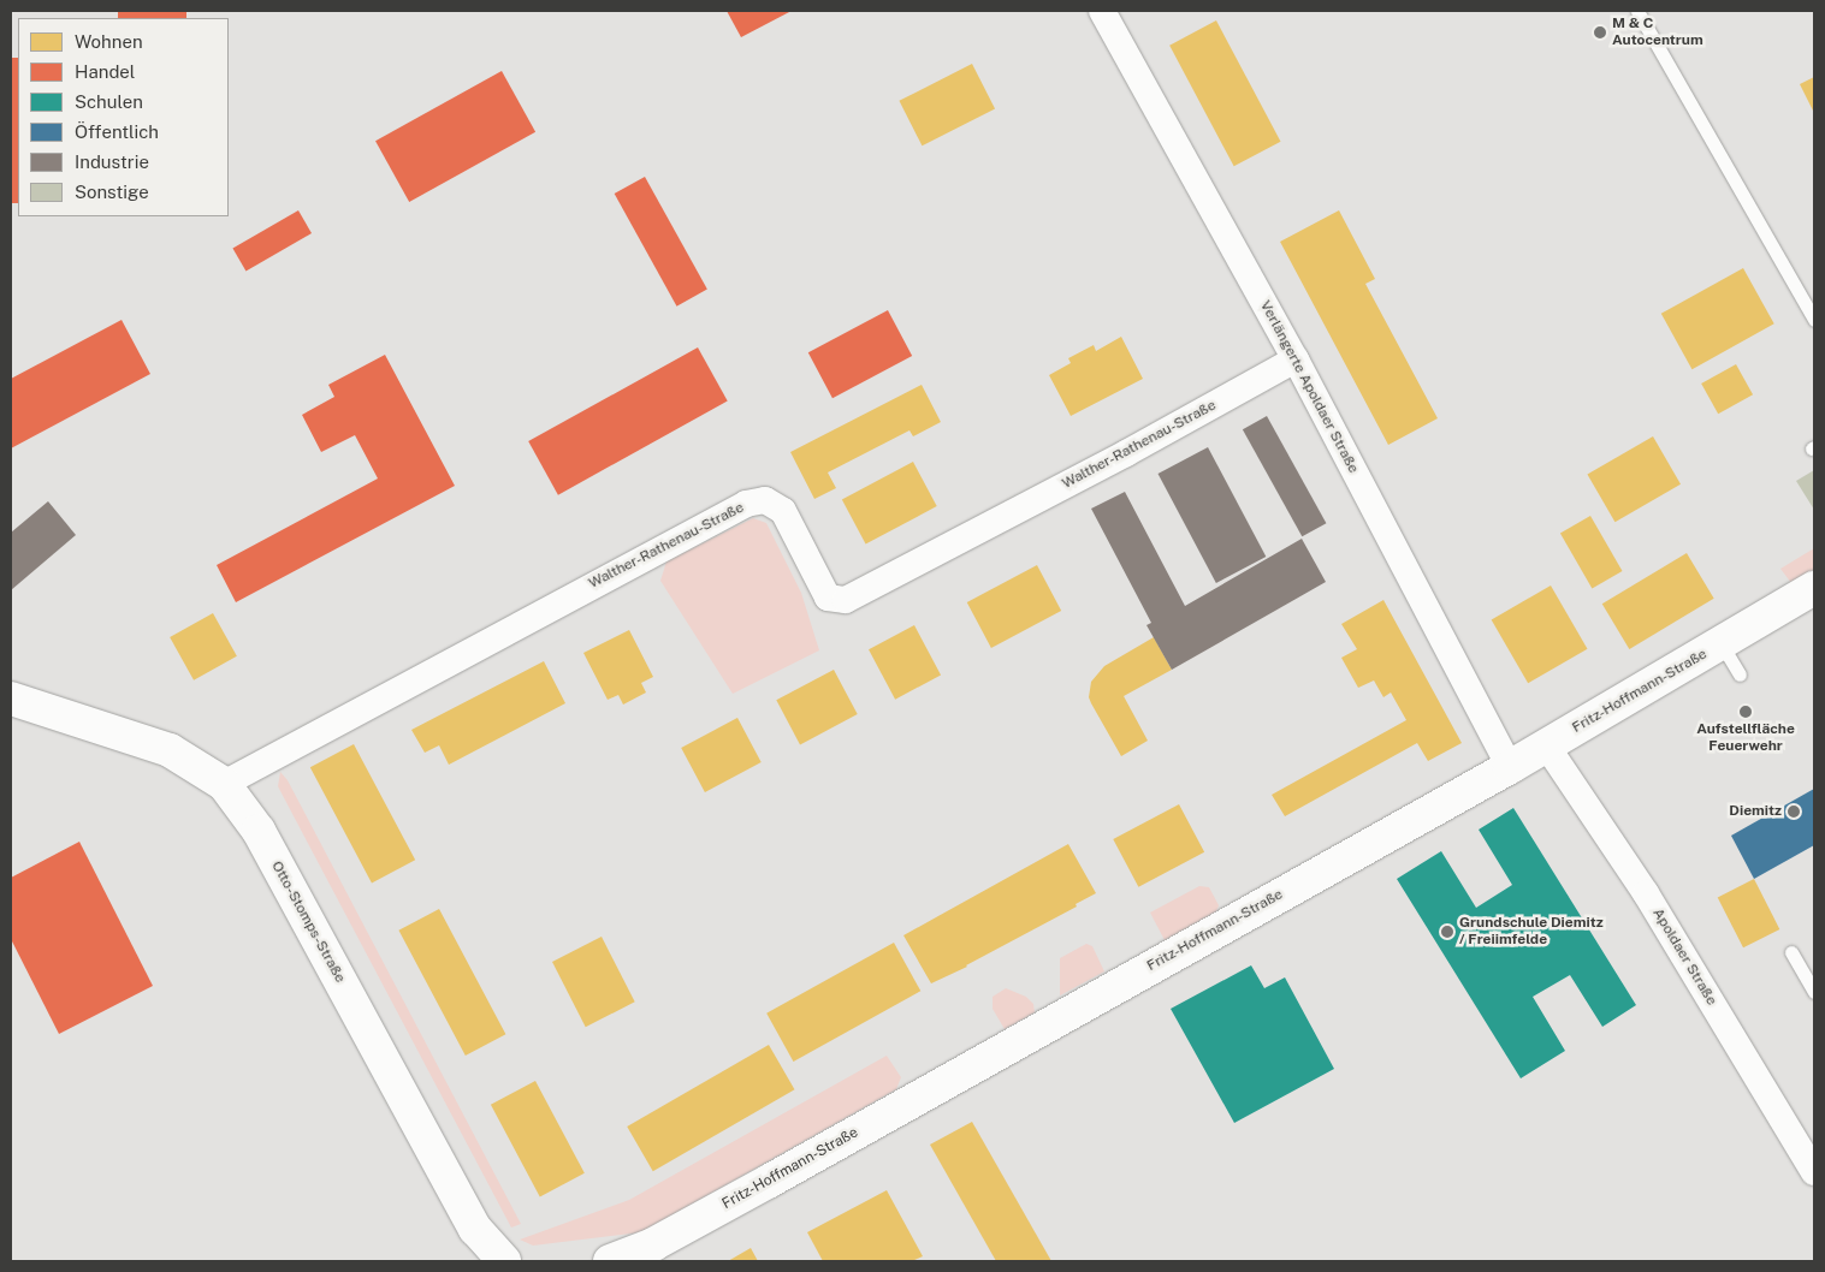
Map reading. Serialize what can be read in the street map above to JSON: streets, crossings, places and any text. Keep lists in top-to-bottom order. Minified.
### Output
{"streets":{"street":["Verlängerte Apoldaer Straße","Walther-Rathenau-Straße","Fritz-Hoffmann-Straße","Otto-Stomps-Straße","Apoldaer Straße"]},"crossings":[["Verlängerte Apoldaer Straße","Walther-Rathenau-Straße"],["Verlängerte Apoldaer Straße","Fritz-Hoffmann-Straße"],["Walther-Rathenau-Straße","Otto-Stomps-Straße"],["Fritz-Hoffmann-Straße","Apoldaer Straße"]],"places":["M & C Autocentrum","Aufstellfläche Feuerwehr","Diemitz","Grundschule Diemitz / Freiimfelde"],"legend":["Wohnen","Handel","Schulen","Öffentlich","Industrie","Sonstige"]}
